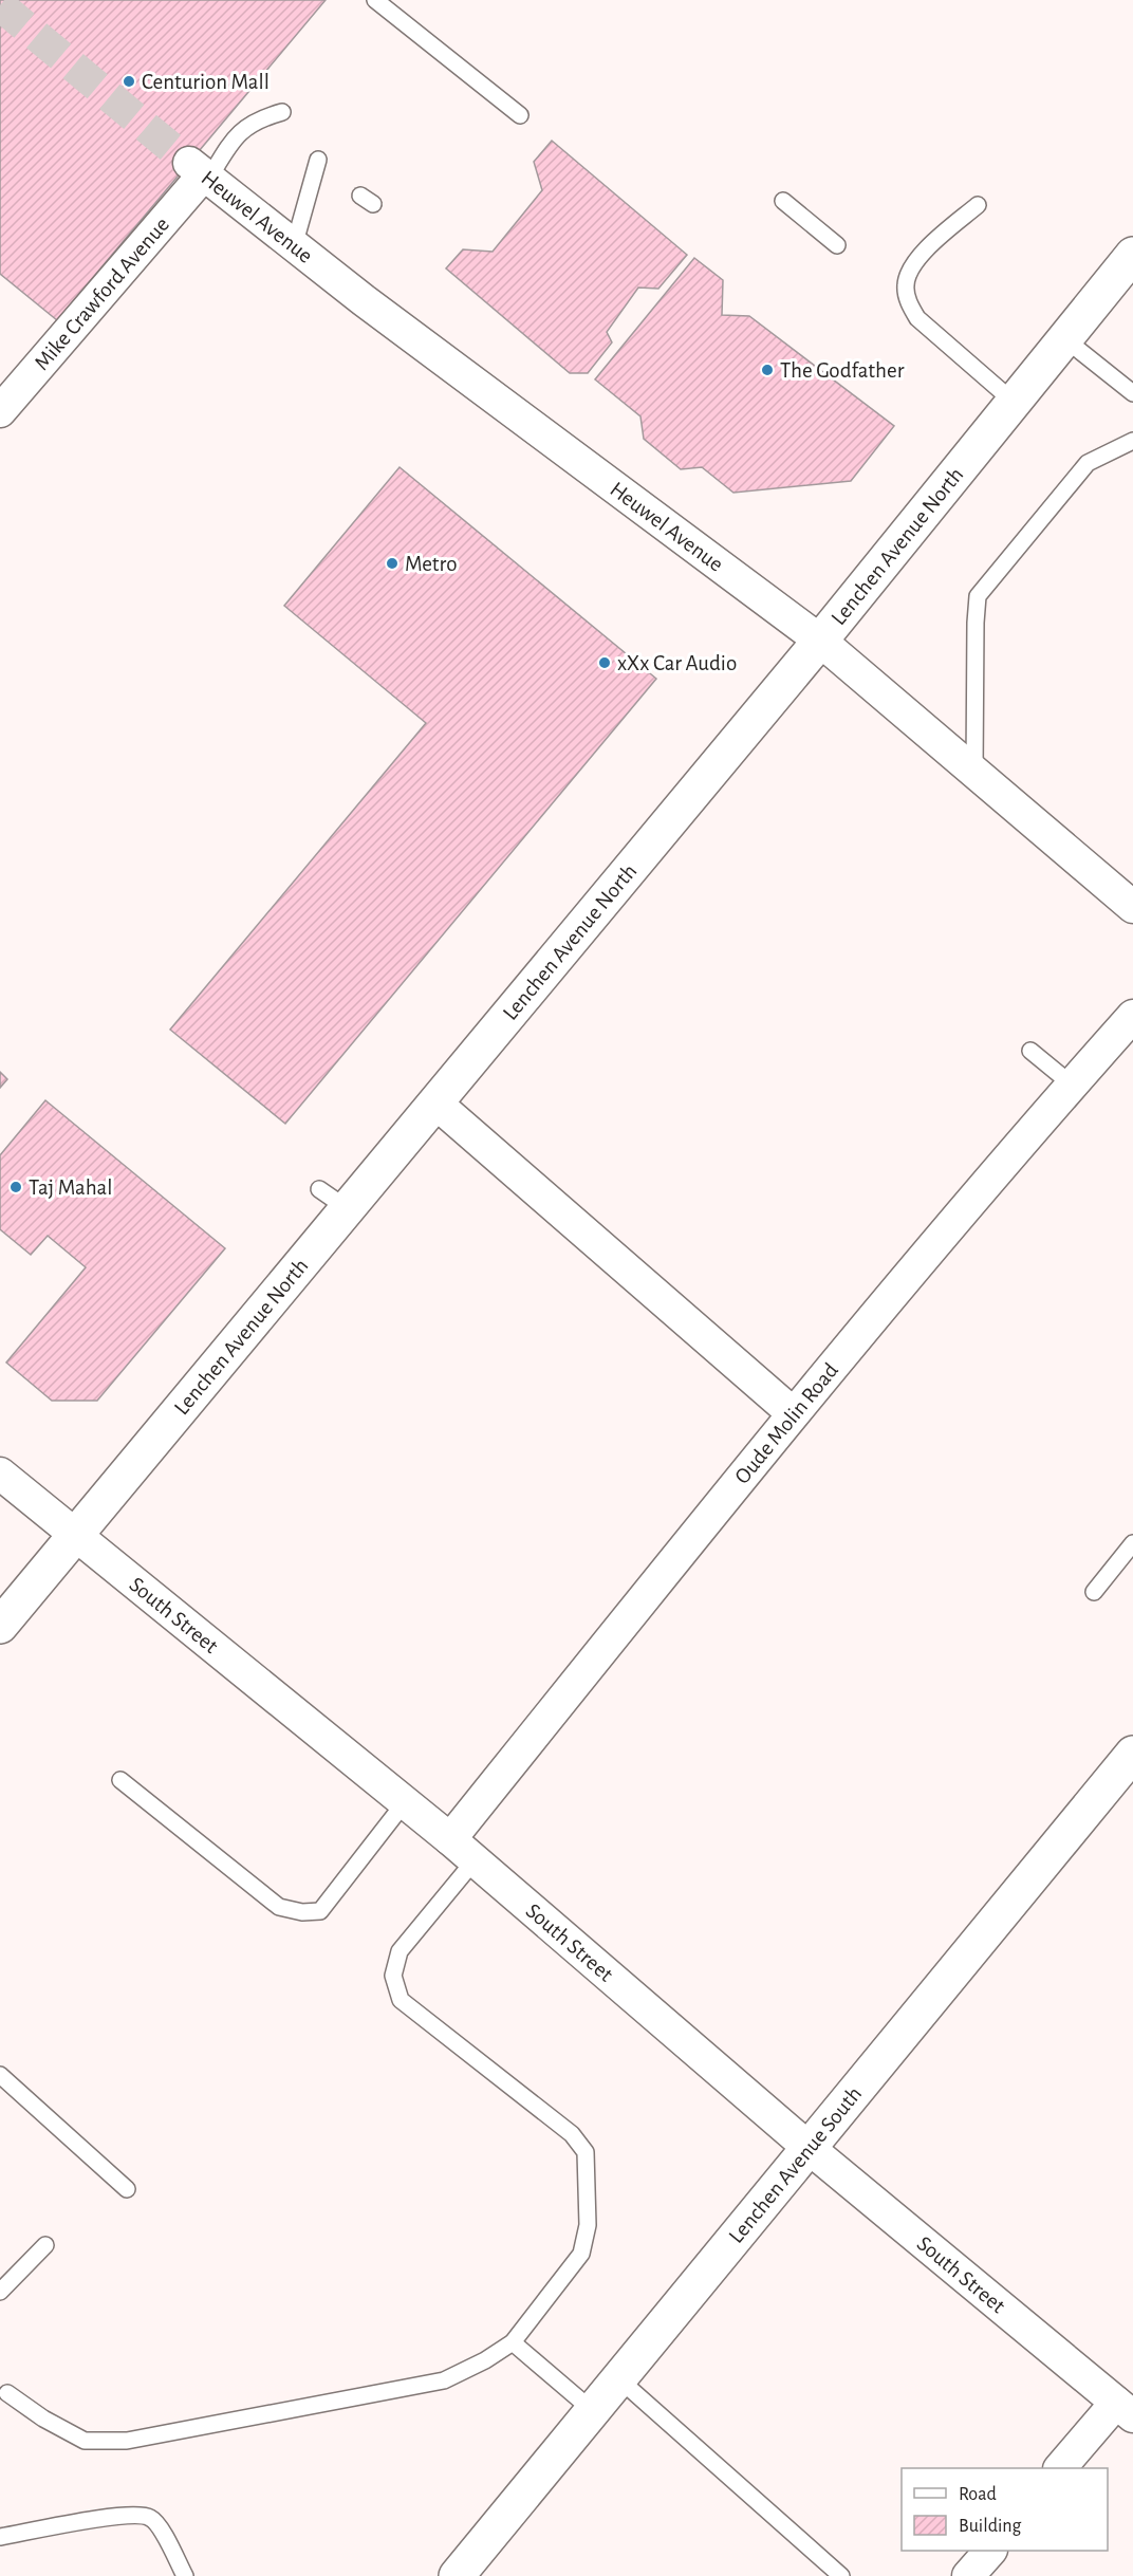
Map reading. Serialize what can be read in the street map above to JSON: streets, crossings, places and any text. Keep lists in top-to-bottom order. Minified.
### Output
{"streets":{"main road":["Lenchen Avenue North","Lenchen Avenue South"],"street":["Heuwel Avenue","Mike Crawford Avenue","Oude Molin Road","South Street"]},"crossings":[["Heuwel Avenue","Mike Crawford Avenue"],["Heuwel Avenue","Lenchen Avenue North"],["Lenchen Avenue North","South Street"],["Oude Molin Road","South Street"],["South Street","Lenchen Avenue South"]],"places":["Centurion Mall","The Godfather","Metro","xXx Car Audio","Taj Mahal"],"legend":["Road","Building"]}
